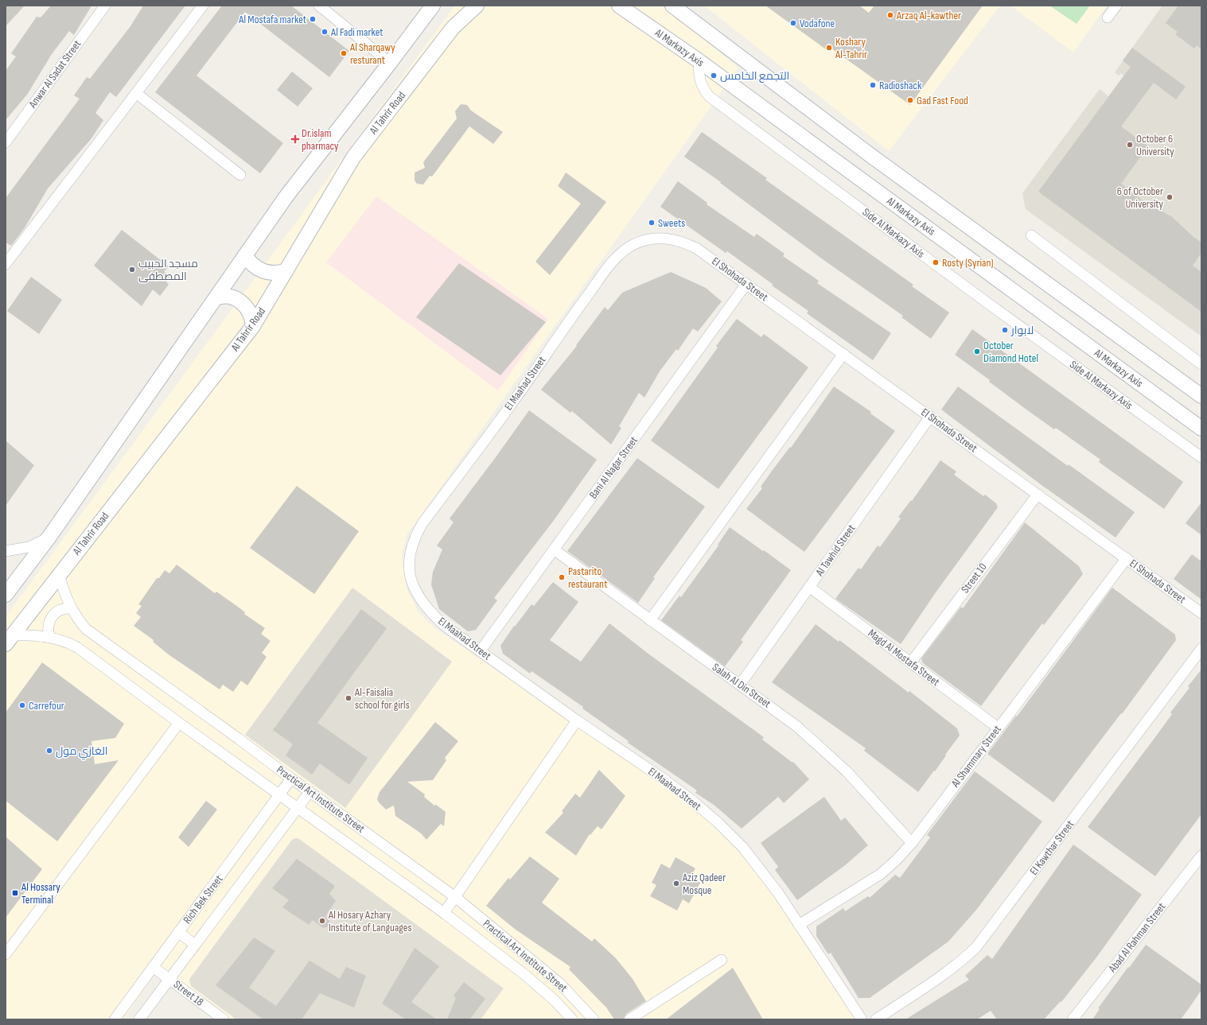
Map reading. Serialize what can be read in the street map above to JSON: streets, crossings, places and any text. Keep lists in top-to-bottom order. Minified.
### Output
{"streets":{"street":["Al Markazy Axis","Anwar Al Sadat Street","Al Tahrir Road","Side Al Markazy Axis","El Shohada Street","El Maahad Street","Bani Al Nagar Street","Al Tawhid Street","Street 10","Magd Al Mostafa Street","Salah Al Din Street","Al Shammary Street","Practical Art Institute Street","El Kawthar Street","Rich Bek Street","Abad Al Rahman Street","Street 18"]},"crossings":[["Al Markazy Axis","Side Al Markazy Axis"],["Al Tahrir Road","Practical Art Institute Street"],["El Shohada Street","El Maahad Street"],["El Shohada Street","Bani Al Nagar Street"],["El Shohada Street","Al Tawhid Street"],["El Shohada Street","Street 10"],["El Shohada Street","Al Shammary Street"],["El Maahad Street","Bani Al Nagar Street"],["El Maahad Street","Al Shammary Street"],["Bani Al Nagar Street","Salah Al Din Street"],["Al Tawhid Street","Magd Al Mostafa Street"],["Al Tawhid Street","Salah Al Din Street"],["Street 10","Magd Al Mostafa Street"],["Magd Al Mostafa Street","Al Shammary Street"],["Salah Al Din Street","Al Shammary Street"],["Practical Art Institute Street","Rich Bek Street"],["Rich Bek Street","Street 18"]],"places":{"other":["Arzaq Al-kawther","Al Mostafa market","Vodafone","Al Fadi market","Koshary Al-Tahrir","Al Sharqawy resturant","التجمع الخامس","Radioshack","Gad Fast Food","October 6 University","6 of October University","Sweets","Rosty (Syrian)","مسجد الحبيب المصطفى","لابوار","October Diamond Hotel","Pastarito restaurant","Al-Faisalia school for girls","Carrefour","الغازي مول","Aziz Qadeer Mosque","Al Hosary Azhary Institute of Languages"],"health":["Dr.islam pharmacy"],"transit":["Al Hossary Terminal"]}}
